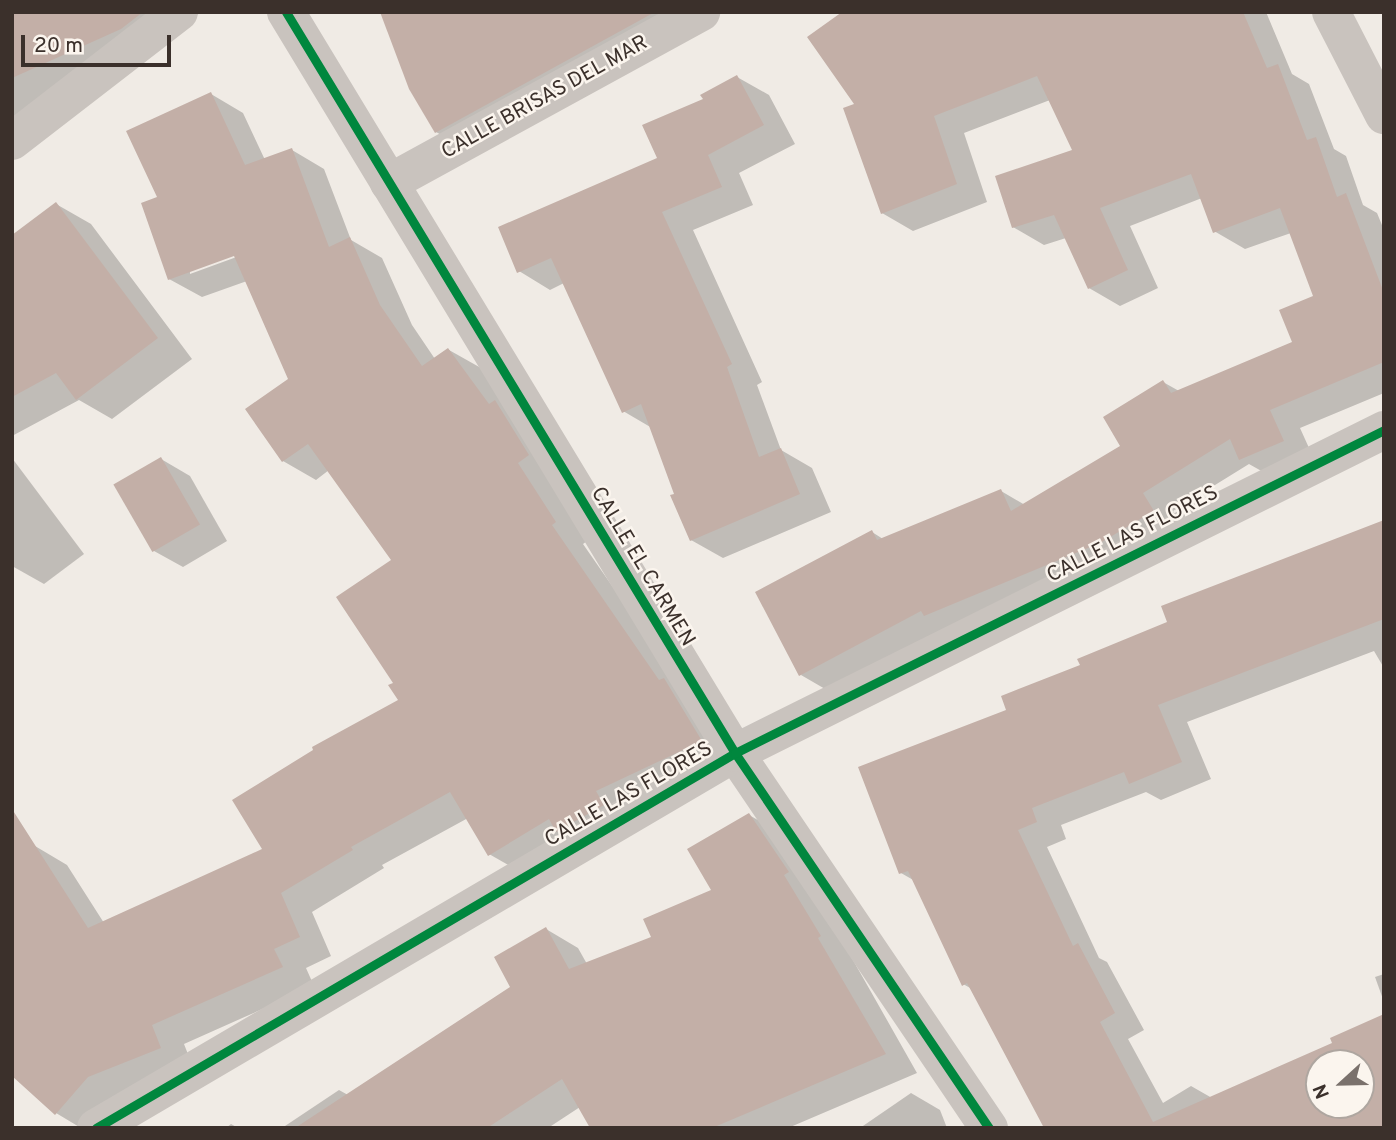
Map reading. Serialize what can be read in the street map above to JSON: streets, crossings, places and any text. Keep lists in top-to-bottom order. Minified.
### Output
{"streets":{"street":["CALLE BRISAS DEL MAR","CALLE LAS FLORES","CALLE EL CARMEN"]},"crossings":[["CALLE BRISAS DEL MAR","CALLE EL CARMEN"],["CALLE LAS FLORES","CALLE EL CARMEN"]],"scale_bar":"20 m","north":"left"}
